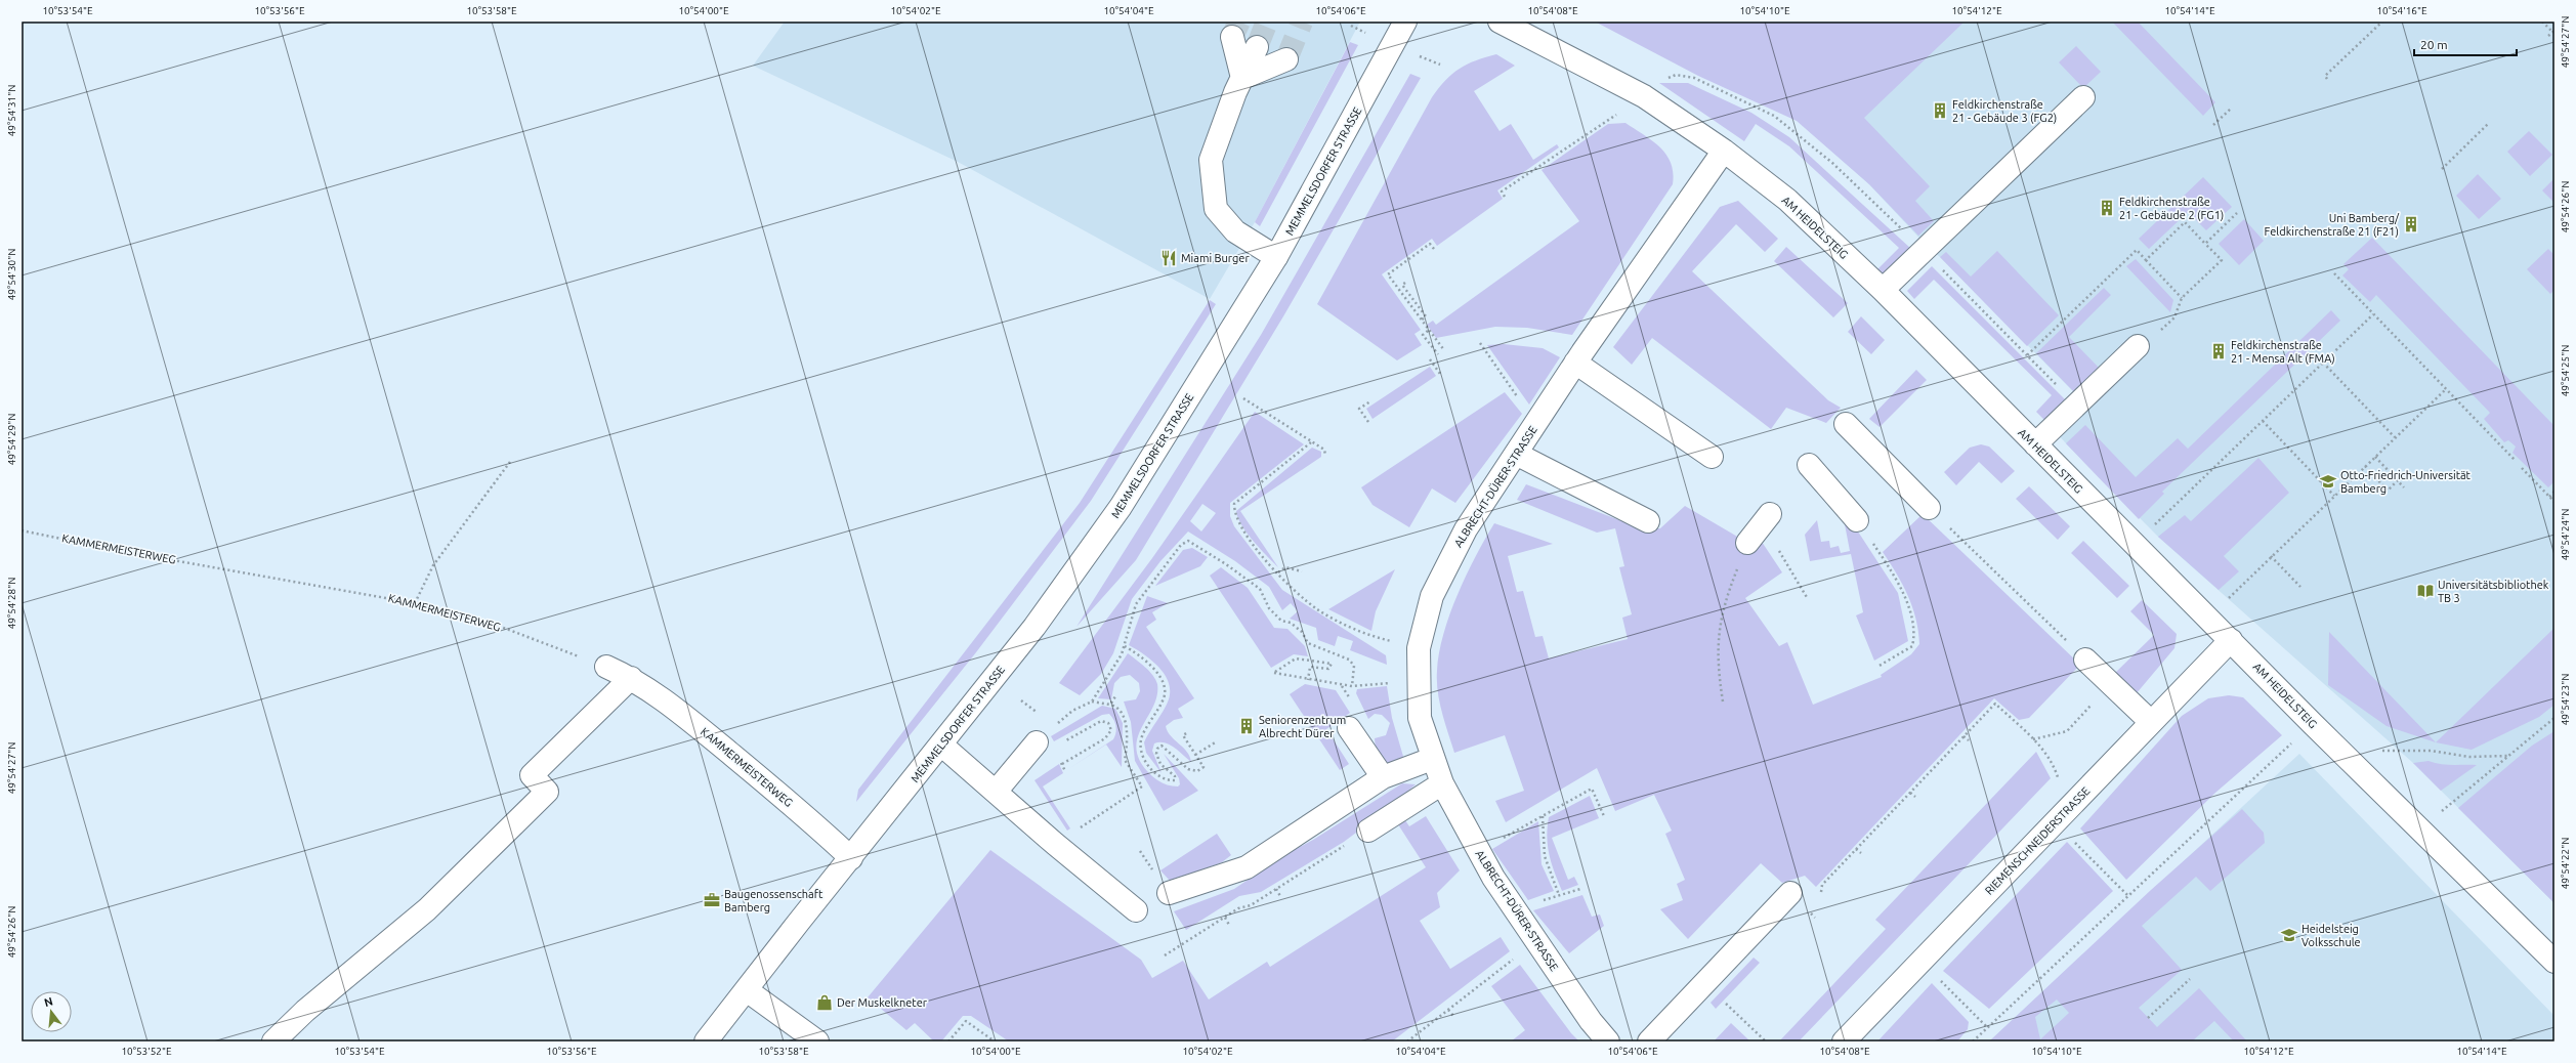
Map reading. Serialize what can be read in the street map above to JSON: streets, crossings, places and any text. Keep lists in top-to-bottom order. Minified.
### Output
{"streets":{"street":["MEMMELSDORFER STRASSE","AM HEIDELSTEIG","ALBRECHT-DÜRER-STRASSE","KAMMERMEISTERWEG","RIEMENSCHNEIDERSTRASSE"]},"crossings":[["MEMMELSDORFER STRASSE","KAMMERMEISTERWEG"],["AM HEIDELSTEIG","ALBRECHT-DÜRER-STRASSE"],["AM HEIDELSTEIG","RIEMENSCHNEIDERSTRASSE"]],"places":{"building":["Feldkirchenstraße 21 - Gebäude 3 (FG2)","Feldkirchenstraße 21 - Gebäude 2 (FG1)","Uni Bamberg/ Feldkirchenstraße 21 (F21)","Feldkirchenstraße 21 - Mensa Alt (FMA)","Seniorenzentrum Albrecht Dürer"],"restaurant":["Miami Burger"],"school or university":["Otto-Friedrich-Universität Bamberg","Heidelsteig Volksschule"],"library":["Universitätsbibliothek TB 3"],"office":["Baugenossenschaft Bamberg"],"shop":["Der Muskelkneter"]},"scale_bar":"20 m","north":"top","coordinates":["10°53'54\"E","10°53'56\"E","10°53'58\"E","10°54'00\"E","10°54'02\"E","10°54'04\"E","10°54'06\"E","10°54'08\"E","10°54'10\"E","10°54'12\"E","10°54'14\"E","10°54'16\"E","49°54'27\"N","49°54'31\"N","49°54'26\"N","49°54'30\"N","49°54'25\"N","49°54'29\"N","49°54'24\"N","49°54'28\"N","49°54'23\"N","49°54'22\"N","10°53'52\"E"]}
